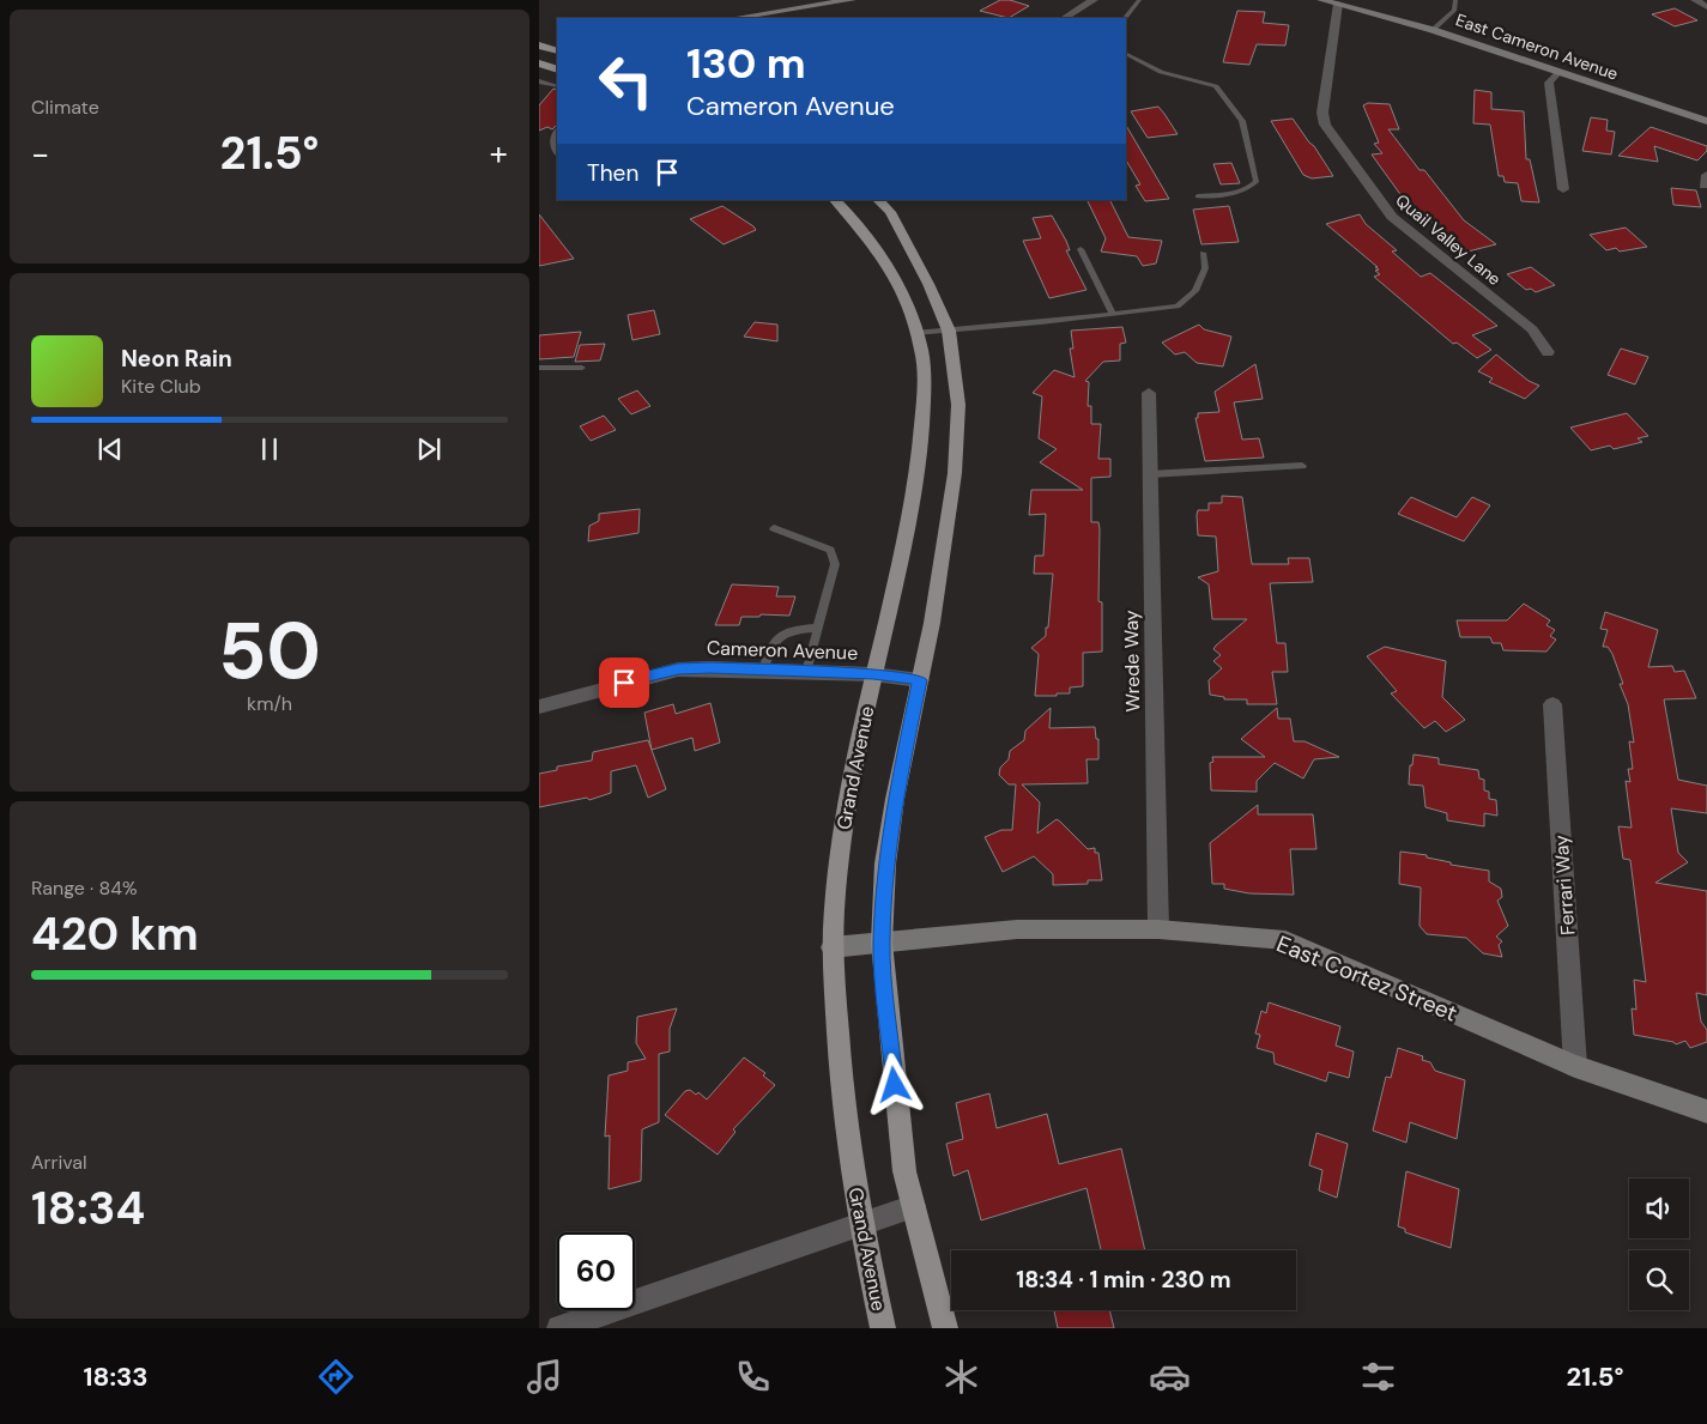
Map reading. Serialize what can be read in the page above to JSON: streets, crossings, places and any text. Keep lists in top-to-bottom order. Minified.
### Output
{"streets":{"main road":["East Cameron Avenue","Grand Avenue","East Cortez Street"],"street":["Quail Valley Lane","Cameron Avenue","Wrede Way","Ferrari Way"]},"crossings":[["East Cameron Avenue","Quail Valley Lane"],["Cameron Avenue","Grand Avenue"],["Wrede Way","East Cortez Street"],["Grand Avenue","East Cortez Street"],["Ferrari Way","East Cortez Street"]],"page":{"tile":["Climate",["50","km/h"],["Range · 84%","420 km"],["Arrival","18:34"]],"turn":["130 m","Cameron Avenue"],"heat":["−","21.5°","+"],"then":"Then","song":["Neon Rain","Kite Club"],"limit":"60","trip":"18:34 · 1 min · 230 m","tabs":["18:33","21.5°"]}}
